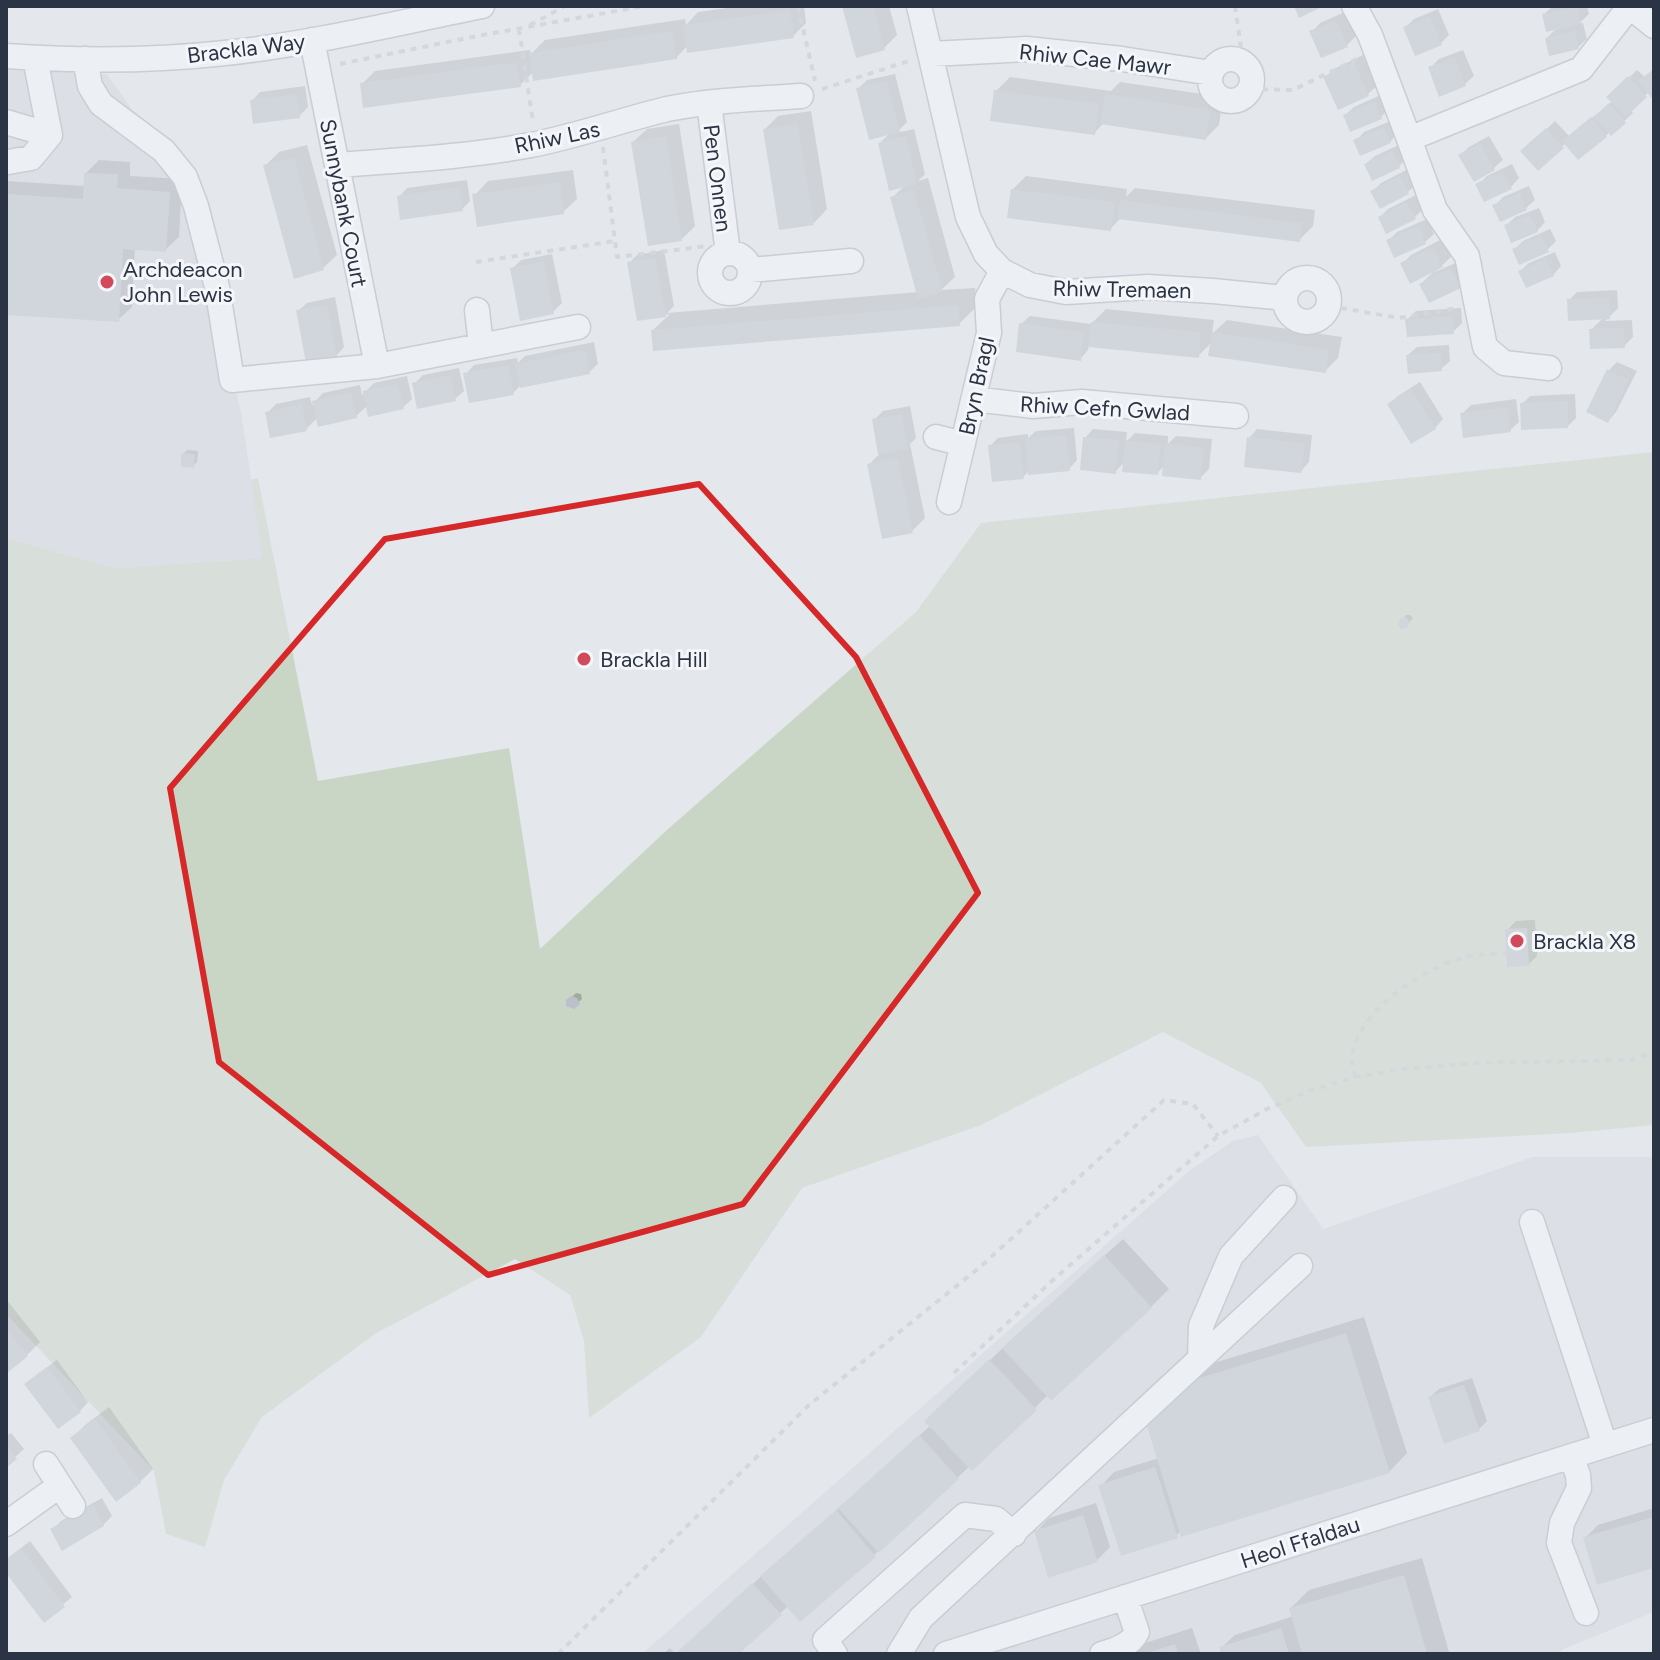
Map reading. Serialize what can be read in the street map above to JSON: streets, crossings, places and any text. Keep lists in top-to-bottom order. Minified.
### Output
{"streets":{"street":["Brackla Way","Rhiw Cae Mawr","Rhiw Las","Pen Onnen","Sunnybank Court","Rhiw Tremaen","Bryn Bragl","Rhiw Cefn Gwlad","Heol Ffaldau"]},"crossings":[["Brackla Way","Sunnybank Court"],["Rhiw Las","Pen Onnen"],["Rhiw Las","Sunnybank Court"],["Rhiw Tremaen","Bryn Bragl"],["Bryn Bragl","Rhiw Cefn Gwlad"]],"places":["Archdeacon John Lewis","Brackla Hill","Brackla X8"]}
